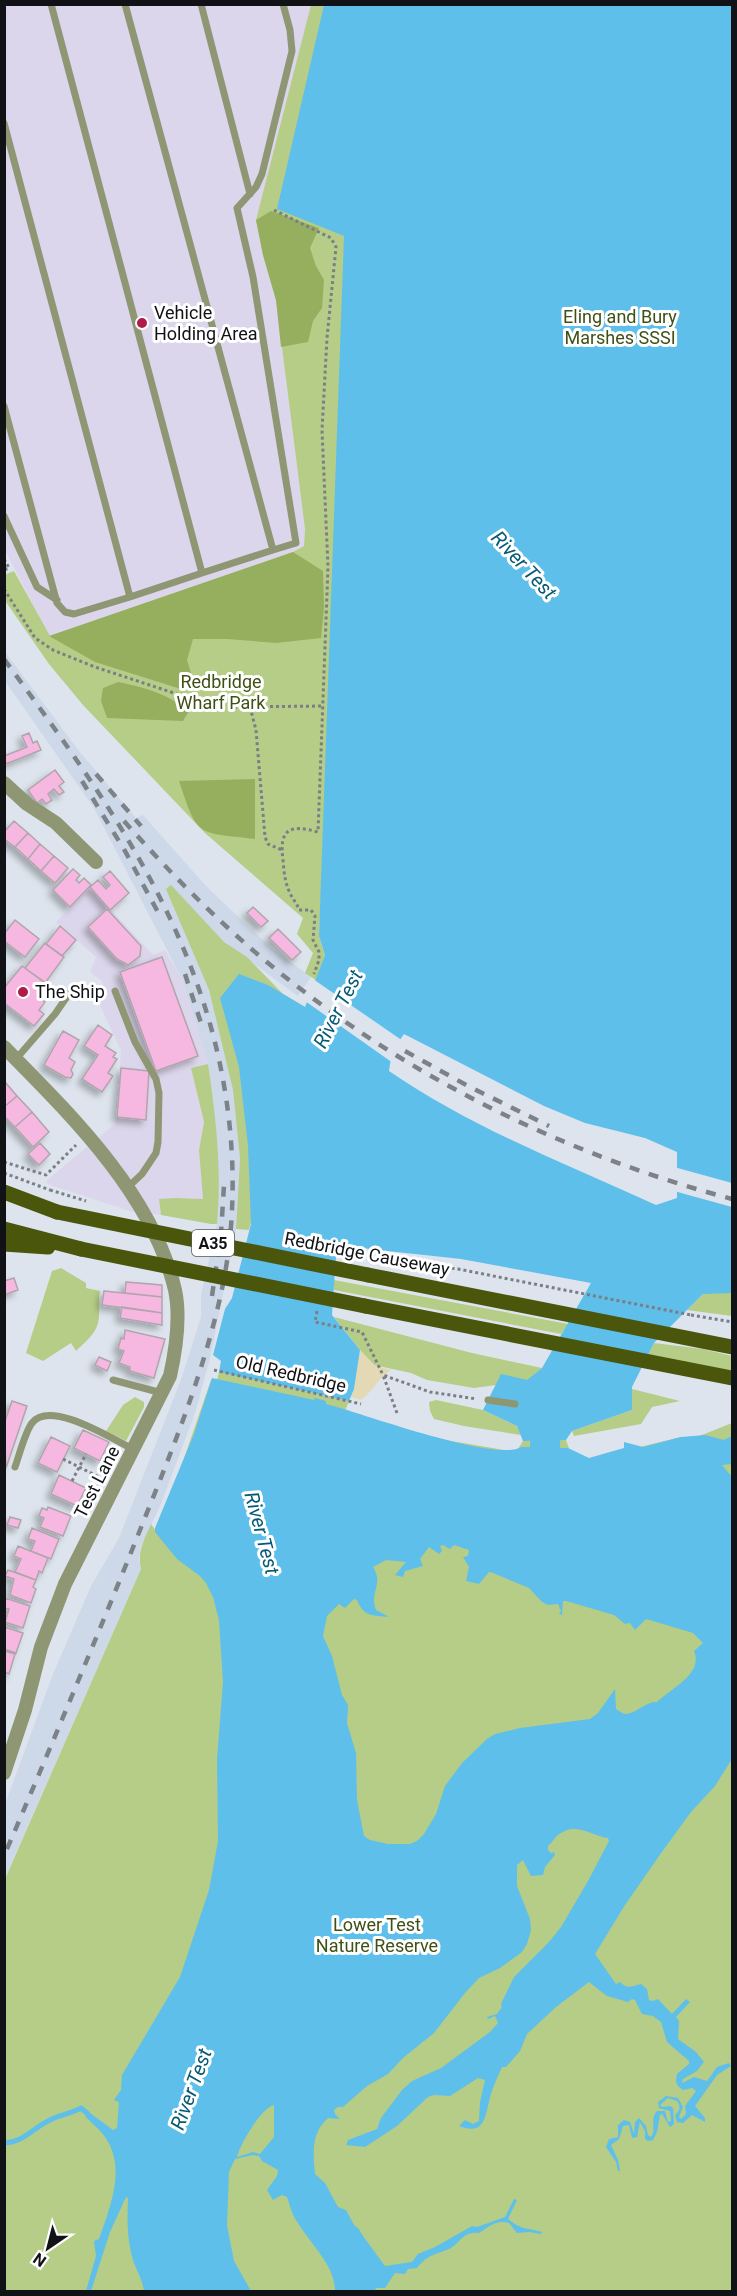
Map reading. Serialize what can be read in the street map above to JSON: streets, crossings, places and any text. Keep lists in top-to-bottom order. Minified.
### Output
{"streets":{"main road":["A35","Redbridge Causeway"],"street":["Test Lane"],"path":["Old Redbridge"]},"crossings":[["A35","Redbridge Causeway"]],"water":["River Test"],"parks":["Eling and Bury Marshes SSSI","Redbridge Wharf Park","Lower Test Nature Reserve"],"places":["Vehicle Holding Area","The Ship"],"north":"bottom left"}
